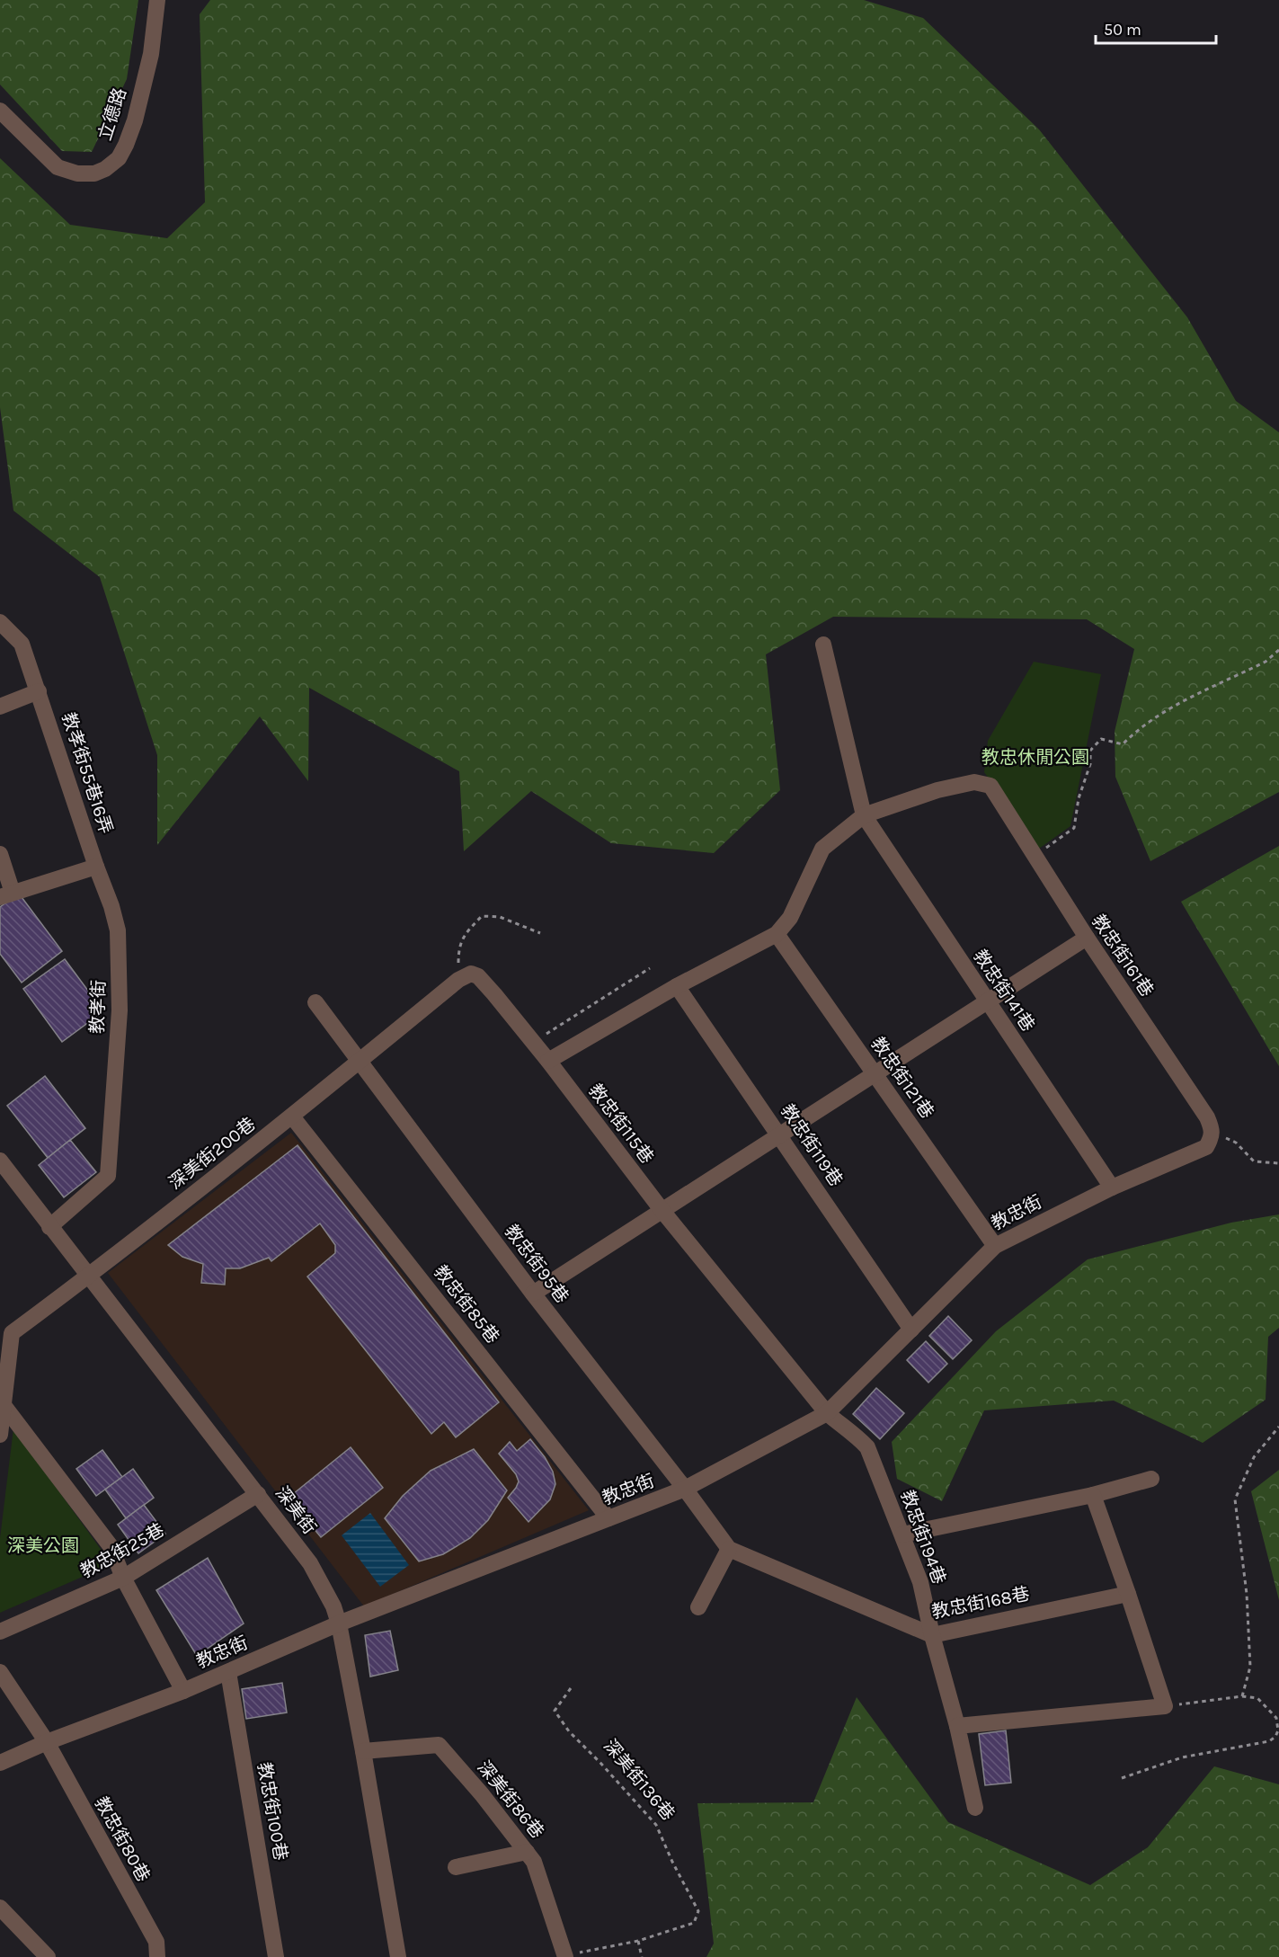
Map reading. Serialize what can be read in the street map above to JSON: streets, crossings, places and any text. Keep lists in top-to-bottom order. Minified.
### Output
{"streets":{"street":["立德路","教孝街55巷16弄","教忠街161巷","教忠街141巷","教孝街","教忠街121巷","教忠街115巷","教忠街119巷","深美街200巷","教忠街","教忠街95巷","教忠街85巷","深美街","教忠街194巷","教忠街25巷","教忠街168巷","深美街86巷","教忠街100巷","教忠街80巷"],"path":["深美街136巷"]},"crossings":[["教孝街55巷16弄","教孝街"],["教忠街161巷","教忠街141巷"],["教忠街161巷","教忠街"],["教忠街141巷","教忠街"],["教孝街","深美街"],["教忠街121巷","教忠街"],["教忠街115巷","教忠街"],["教忠街115巷","教忠街194巷"],["教忠街119巷","教忠街"],["深美街200巷","教忠街95巷"],["深美街200巷","教忠街85巷"],["深美街200巷","深美街"],["教忠街","教忠街95巷"],["教忠街","教忠街85巷"],["教忠街","深美街"],["教忠街","教忠街194巷"],["教忠街","教忠街100巷"],["教忠街","教忠街80巷"],["深美街","教忠街25巷"],["深美街","深美街86巷"],["教忠街194巷","教忠街168巷"],["深美街136巷","深美街86巷"]],"parks":["教忠休閒公園","深美公園"],"scale_bar":"50 m"}
